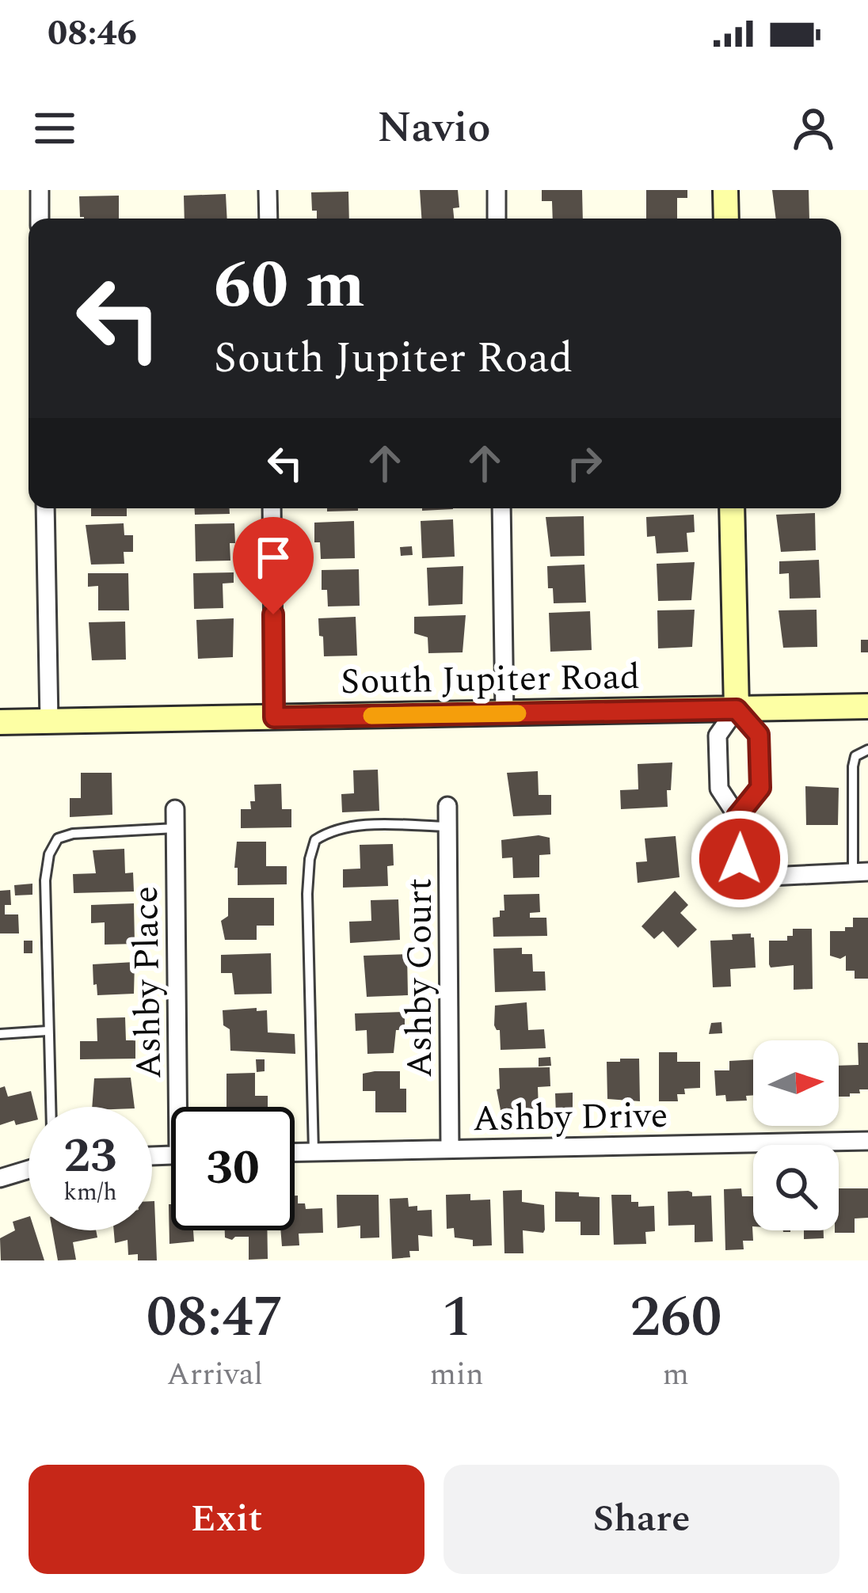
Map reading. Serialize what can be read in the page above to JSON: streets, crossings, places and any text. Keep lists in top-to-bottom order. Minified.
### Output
{"streets":{"street":["South Jupiter Road","Ashby Court","Ashby Place","Ashby Drive"]},"crossings":[["Ashby Court","Ashby Drive"]],"north":"right","page":{"status":"08:46","header":"Navio","turn":["60 m","South Jupiter Road"],"speed":"23 km/h","limit":"30","eta":["08:47","Arrival","1","min","260","m"],"buttons":["Exit","Share"]}}
